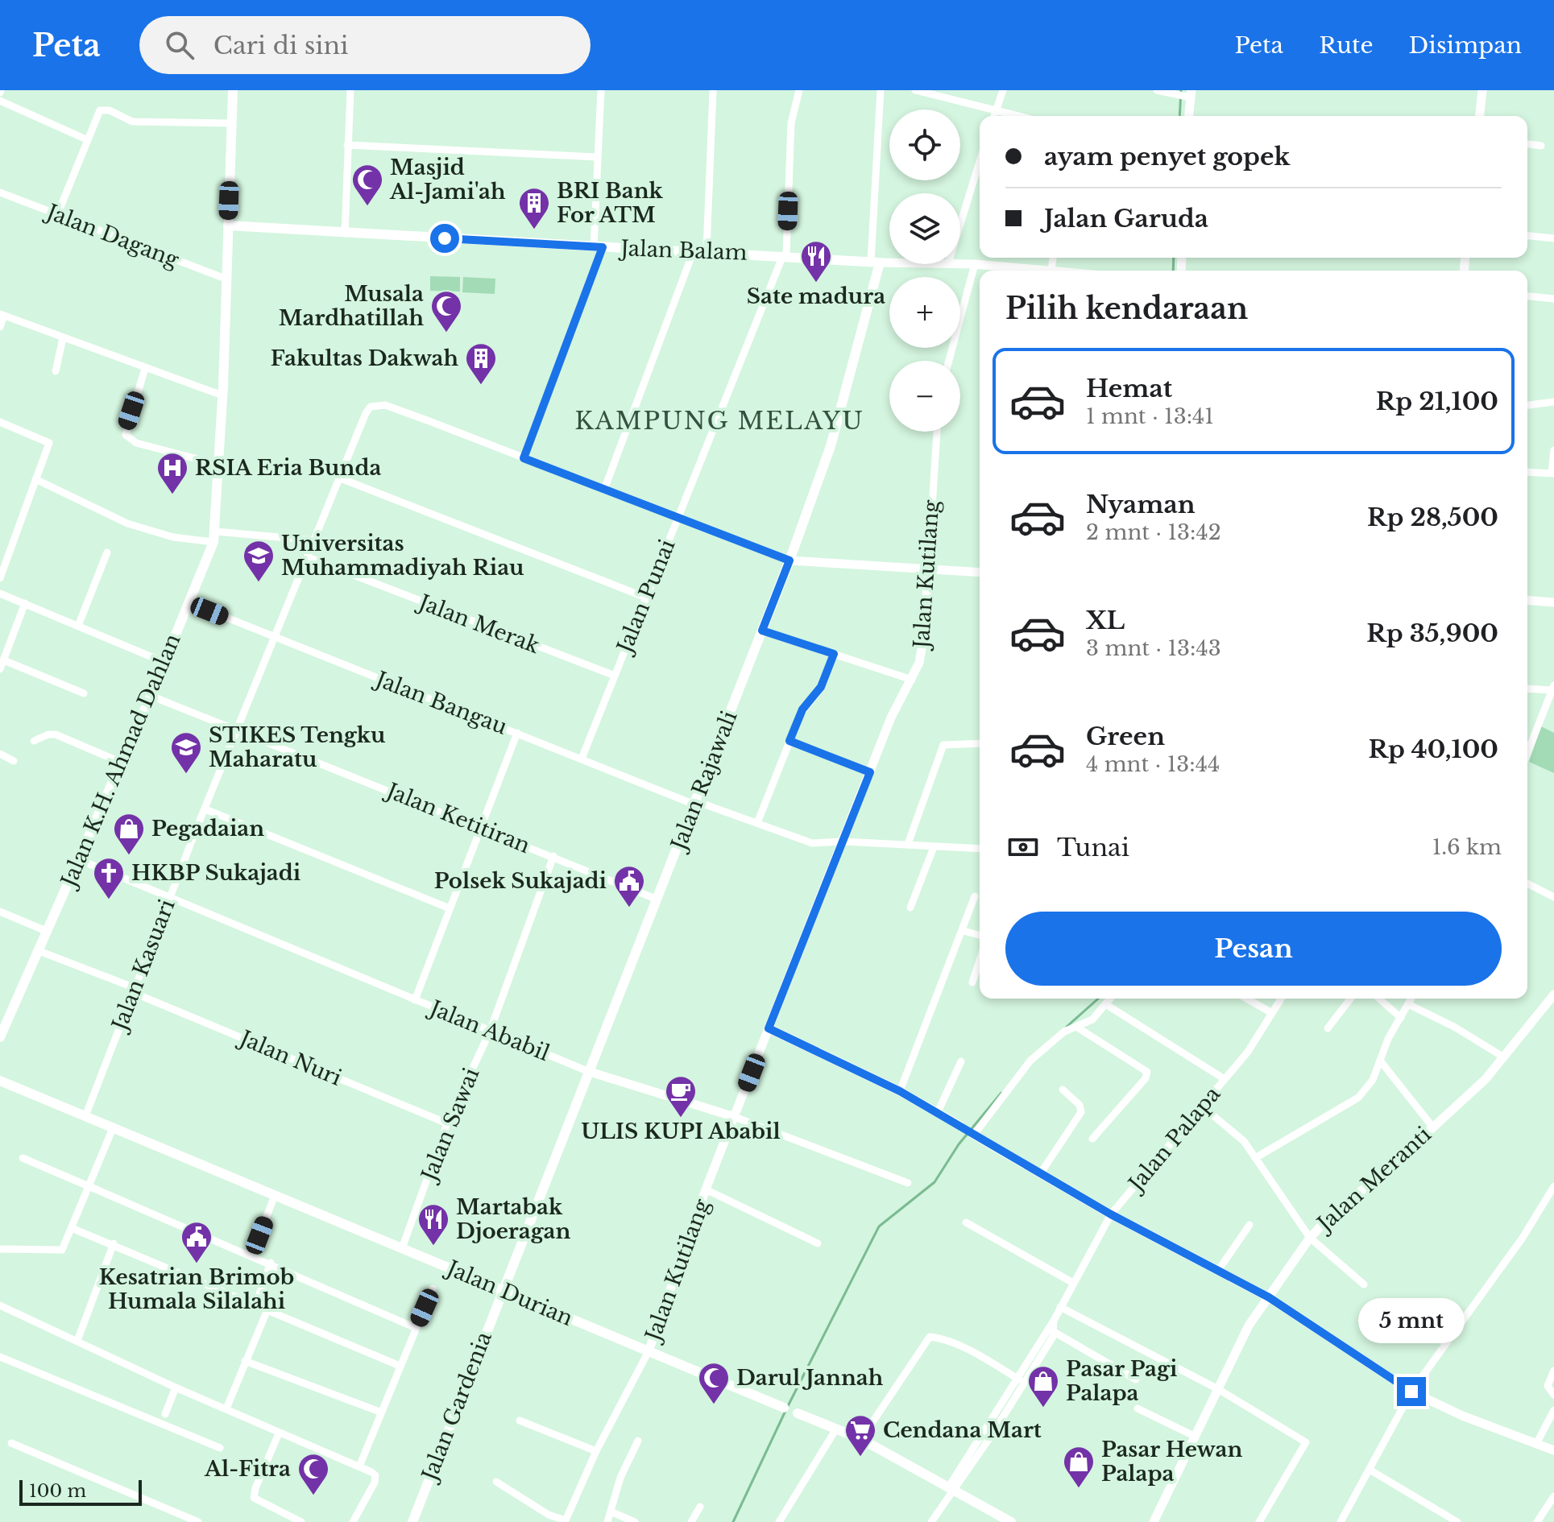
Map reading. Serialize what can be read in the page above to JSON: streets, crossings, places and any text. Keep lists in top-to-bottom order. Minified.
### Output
{"streets":{"main road":["Jalan Balam","Jalan K.H. Ahmad Dahlan","Jalan Rajawali","Jalan Durian","Jalan Gardenia"],"street":["Jalan Dagang","Jalan Kutilang","Jalan Punai","Jalan Merak","Jalan Bangau","Jalan Ketitiran","Jalan Kasuari","Jalan Ababil","Jalan Nuri","Jalan Sawai","Jalan Palapa","Jalan Meranti"]},"crossings":[["Jalan Dagang","Jalan K.H. Ahmad Dahlan"],["Jalan Balam","Jalan Punai"],["Jalan Balam","Jalan K.H. Ahmad Dahlan"],["Jalan Balam","Jalan Rajawali"],["Jalan Kutilang","Jalan Bangau"],["Jalan Kutilang","Jalan Ababil"],["Jalan Kutilang","Jalan Durian"],["Jalan Punai","Jalan Merak"],["Jalan Punai","Jalan Bangau"],["Jalan Punai","Jalan Kasuari"],["Jalan Merak","Jalan Kasuari"],["Jalan Bangau","Jalan K.H. Ahmad Dahlan"],["Jalan Bangau","Jalan Rajawali"],["Jalan Bangau","Jalan Kasuari"],["Jalan K.H. Ahmad Dahlan","Jalan Ketitiran"],["Jalan K.H. Ahmad Dahlan","Jalan Ababil"],["Jalan K.H. Ahmad Dahlan","Jalan Nuri"],["Jalan Rajawali","Jalan Ketitiran"],["Jalan Rajawali","Jalan Kasuari"],["Jalan Rajawali","Jalan Ababil"],["Jalan Rajawali","Jalan Durian"],["Jalan Rajawali","Jalan Gardenia"],["Jalan Ketitiran","Jalan Kasuari"],["Jalan Ketitiran","Jalan Sawai"],["Jalan Kasuari","Jalan Ababil"],["Jalan Kasuari","Jalan Nuri"],["Jalan Kasuari","Jalan Durian"],["Jalan Ababil","Jalan Sawai"],["Jalan Nuri","Jalan Sawai"],["Jalan Sawai","Jalan Durian"],["Jalan Palapa","Jalan Durian"],["Jalan Durian","Jalan Gardenia"]],"districts":["KAMPUNG MELAYU"],"places":{"mosque":["Masjid Al-Jami'ah","Musala Mardhatillah","Darul Jannah","Al-Fitra"],"building":["BRI Bank For ATM","Fakultas Dakwah"],"restaurant":["Sate madura","Martabak Djoeragan"],"hospital":["RSIA Eria Bunda"],"school or university":["Universitas Muhammadiyah Riau","STIKES Tengku Maharatu"],"shop":["Pegadaian","Pasar Pagi Palapa","Pasar Hewan Palapa"],"church":["HKBP Sukajadi"],"public building":["Polsek Sukajadi","Kesatrian Brimob Humala Silalahi"],"cafe":["ULIS KUPI Ababil"],"supermarket":["Cendana Mart"]},"scale_bar":"100 m","page":{"header":"Peta","search":"Cari di sini","nav":["Peta","Rute","Disimpan"],"map_buttons":["+","−"],"banner":["ayam penyet gopek","Jalan Garuda"],"heading":"Pilih kendaraan","list":[{"name":"Hemat","note":"1 mnt · 13:41","value":"Rp 21,100"},{"name":"Nyaman","note":"2 mnt · 13:42","value":"Rp 28,500"},{"name":"XL","note":"3 mnt · 13:43","value":"Rp 35,900"},{"name":"Green","note":"4 mnt · 13:44","value":"Rp 40,100"}],"pay":["Tunai","1.6 km"],"buttons":"Pesan","bubble":"5 mnt","scale":"100 m"}}
